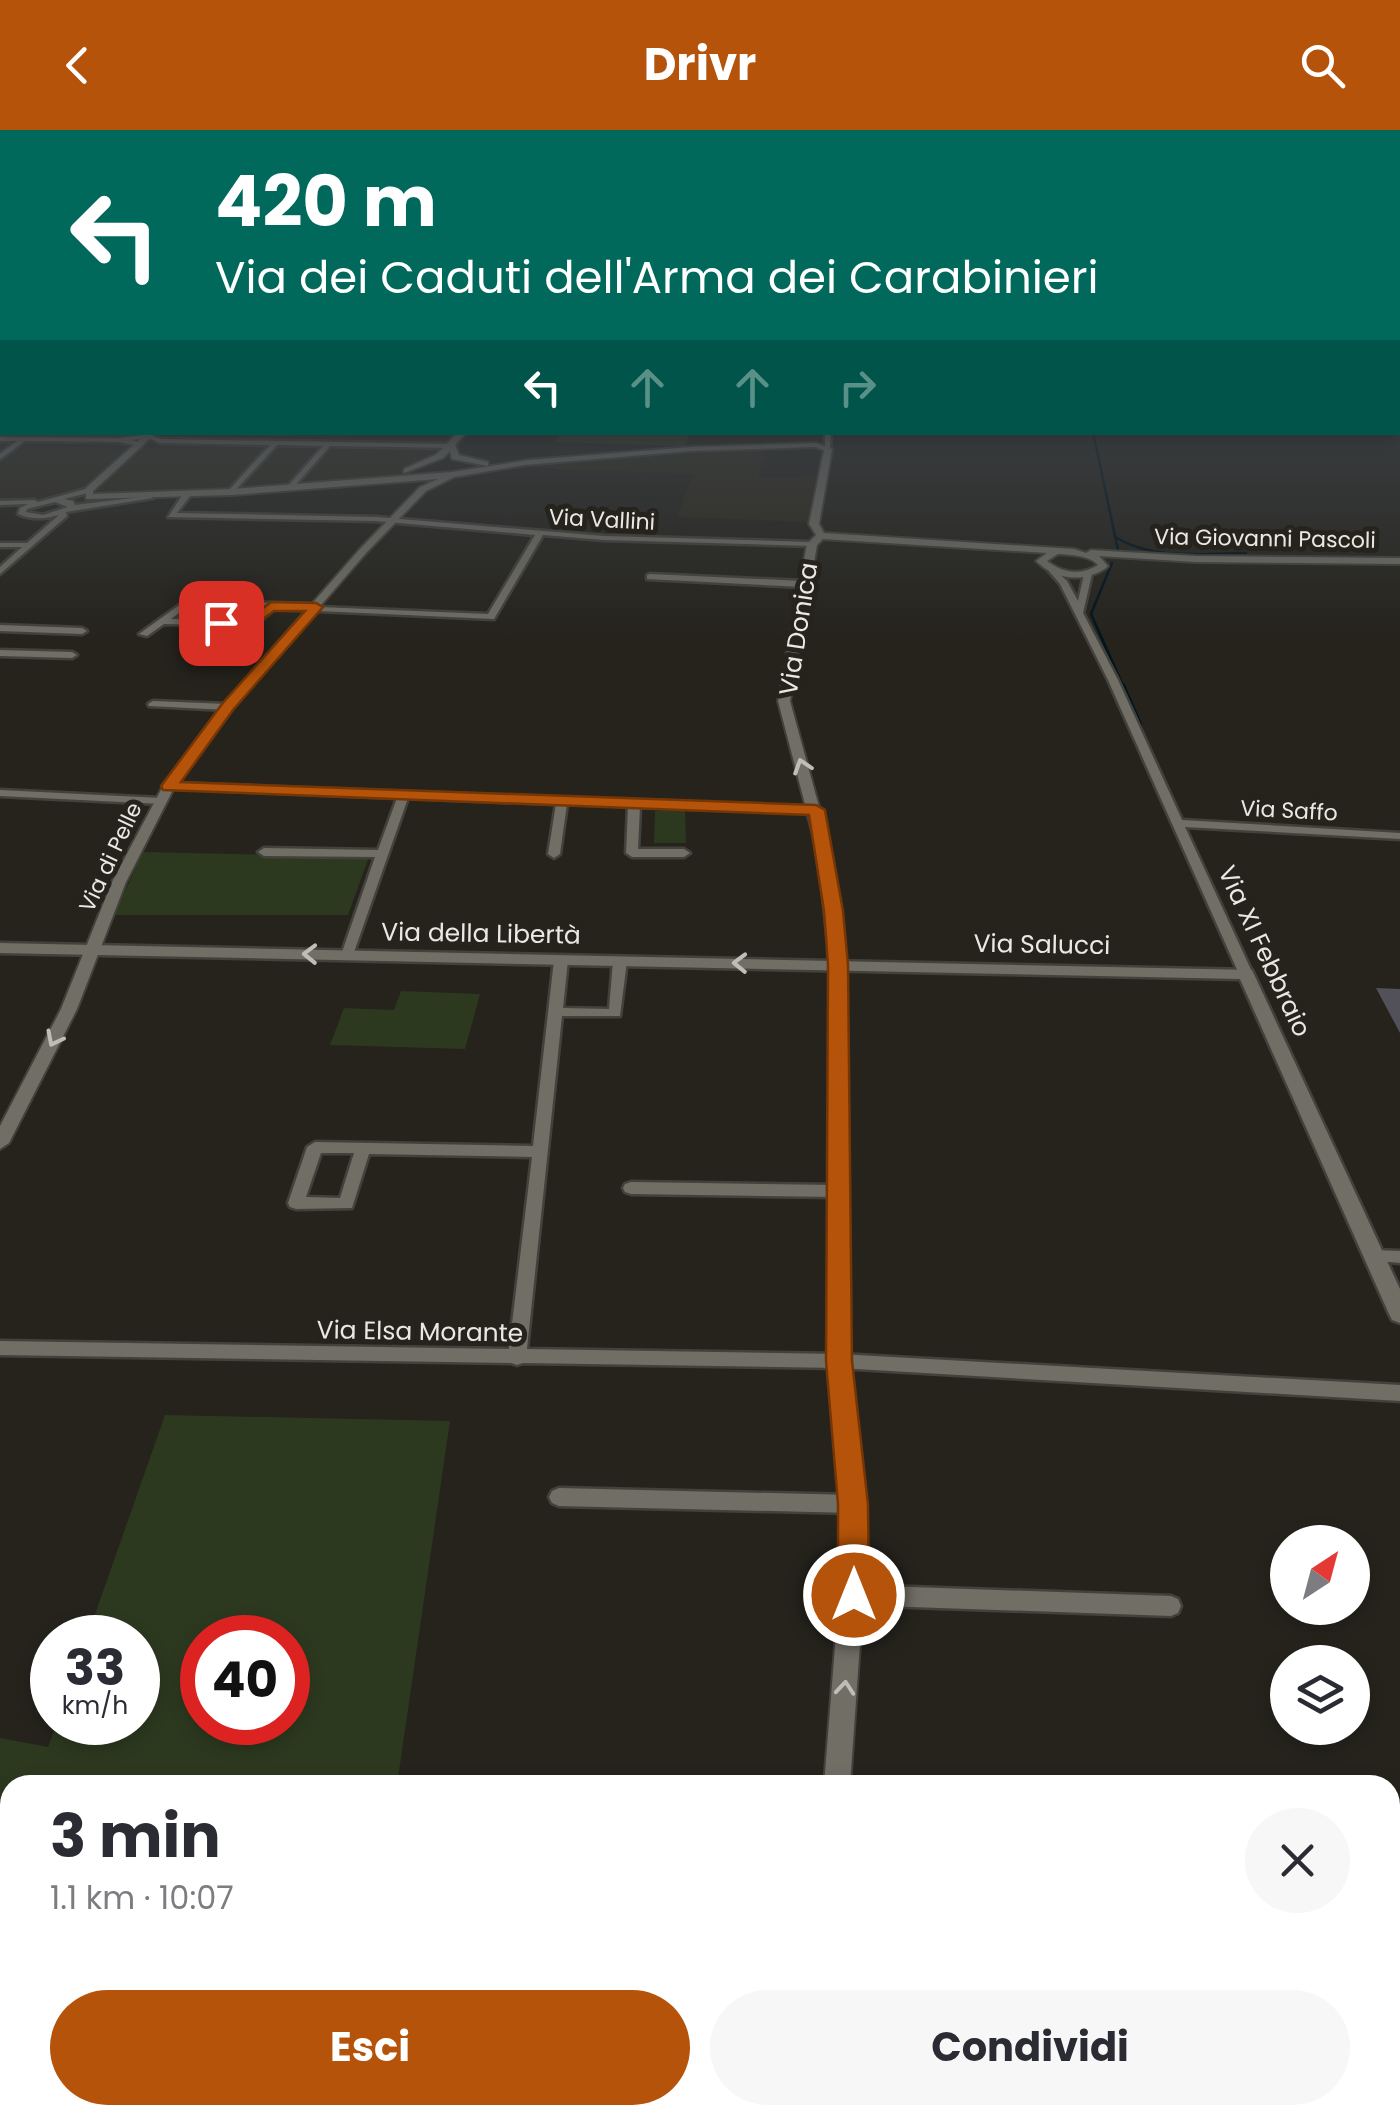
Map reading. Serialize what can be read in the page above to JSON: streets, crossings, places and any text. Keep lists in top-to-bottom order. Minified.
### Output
{"streets":{"main road":["Via della Libertà","Via Salucci","Via XI Febbraio"],"street":["Via Vallini","Via Giovanni Pascoli","Via Donica","Via Saffo","Via di Pelle","Via Elsa Morante"]},"crossings":[["Via Vallini","Via Giovanni Pascoli"],["Via Vallini","Via Donica"],["Via Vallini","Via di Pelle"],["Via Giovanni Pascoli","Via Donica"],["Via Giovanni Pascoli","Via XI Febbraio"],["Via Donica","Via della Libertà"],["Via Donica","Via Salucci"],["Via Donica","Via Elsa Morante"],["Via Saffo","Via XI Febbraio"],["Via di Pelle","Via della Libertà"],["Via della Libertà","Via Salucci"],["Via Salucci","Via XI Febbraio"]],"one_way":["Via della Libertà"],"north":"top right","page":{"header":"Drivr","turn":["420 m","Via dei Caduti dell'Arma dei Carabinieri"],"speed":"33 km/h","limit":"40","heading":["3 min","1.1 km · 10:07"],"buttons":["Esci","Condividi"]}}
